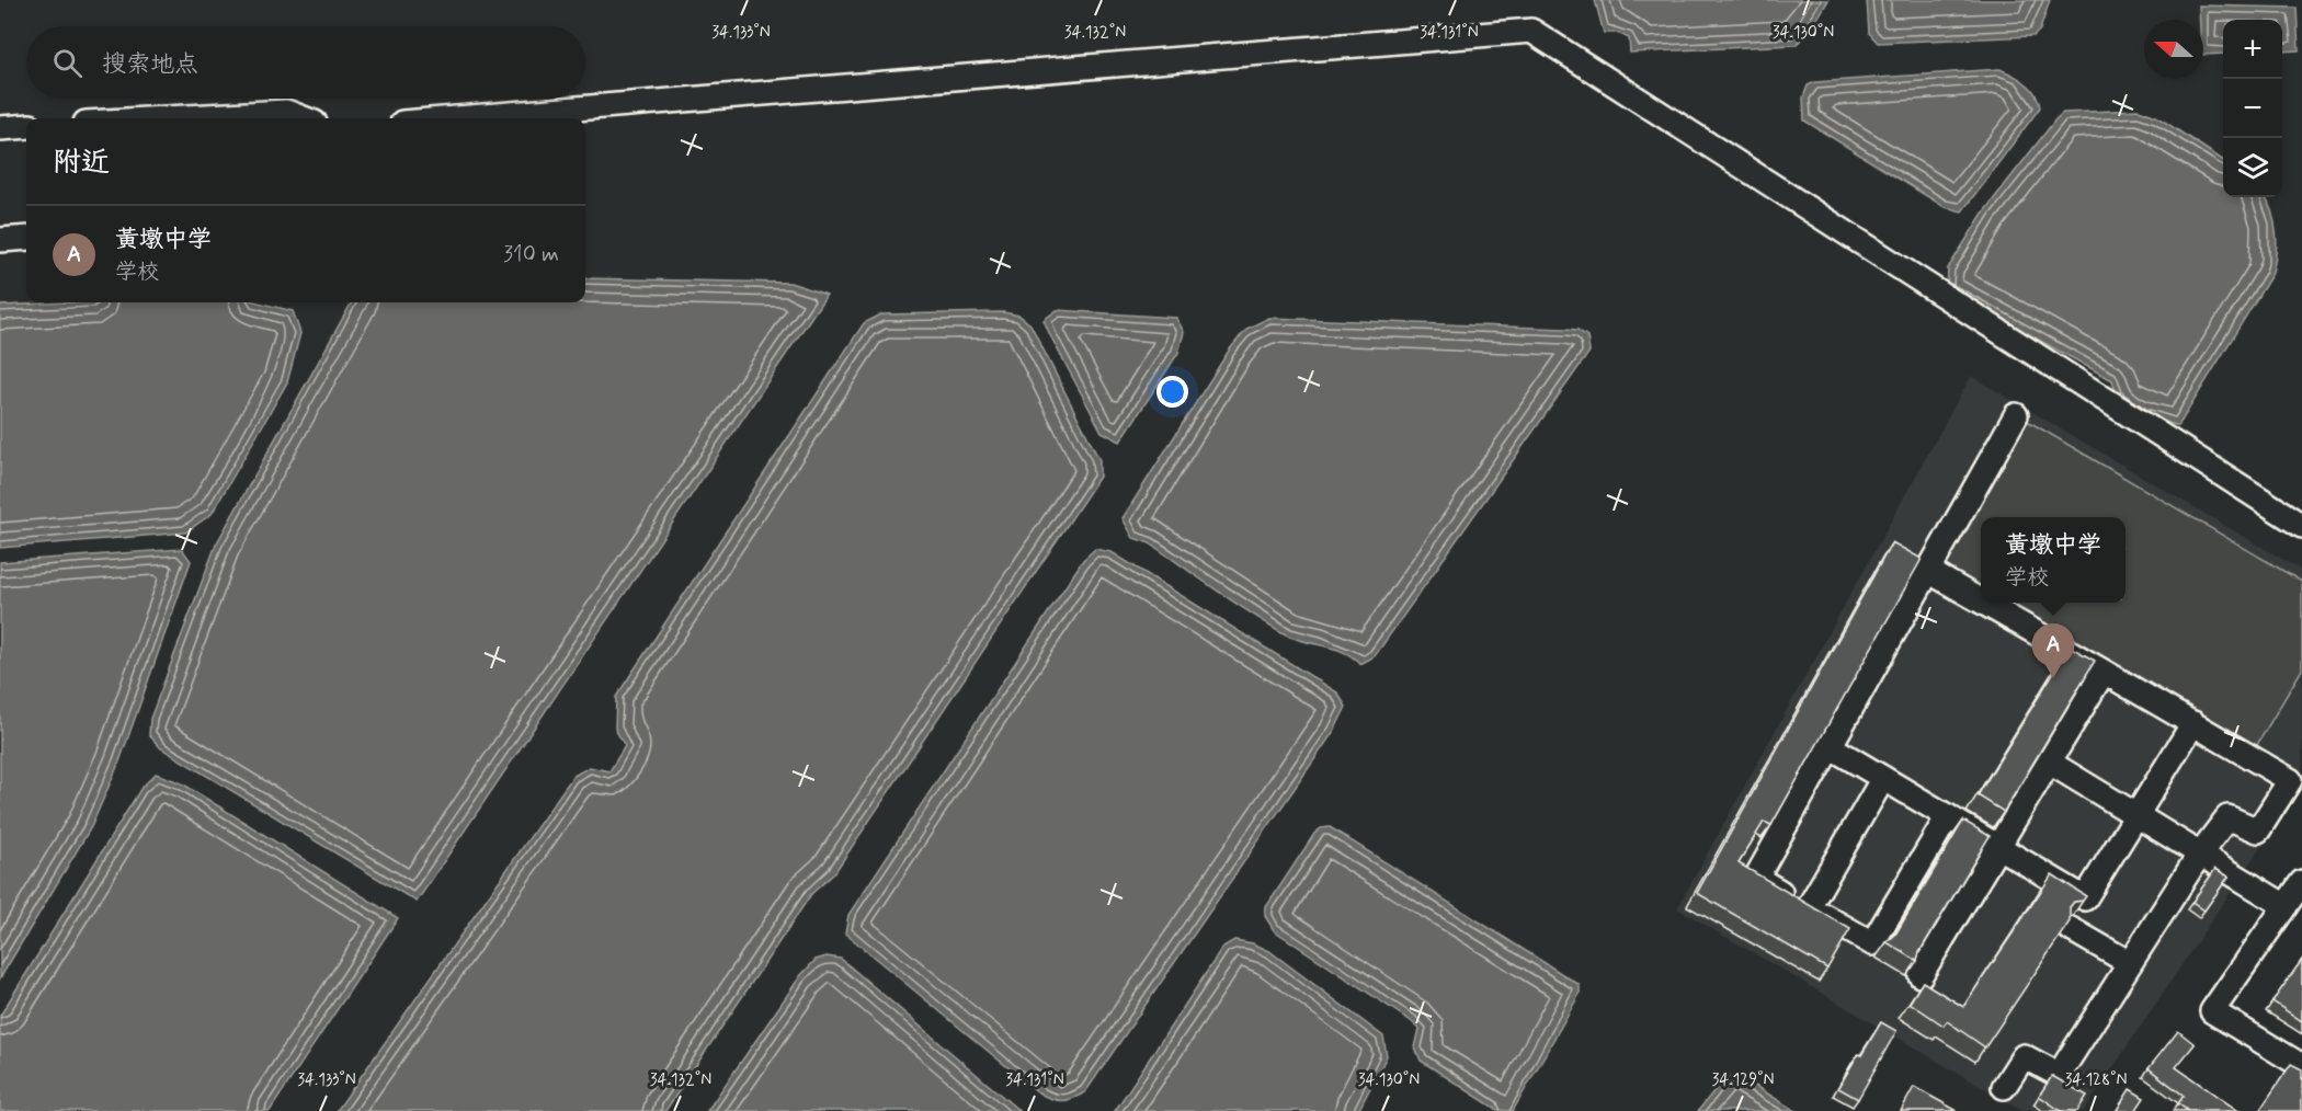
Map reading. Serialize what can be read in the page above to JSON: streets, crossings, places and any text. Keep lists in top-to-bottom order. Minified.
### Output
{"north":"left","page":{"map_buttons":["+","−"],"search":"搜索地点","heading":"附近","list":[{"mark":"A","name":"黄墩中学","note":"学校","value":"310 m"}],"popup":["黄墩中学","学校"],"pins":"A"},"coordinates":["34.133°N","34.132°N","34.131°N","34.130°N","34.129°N","34.128°N"]}
